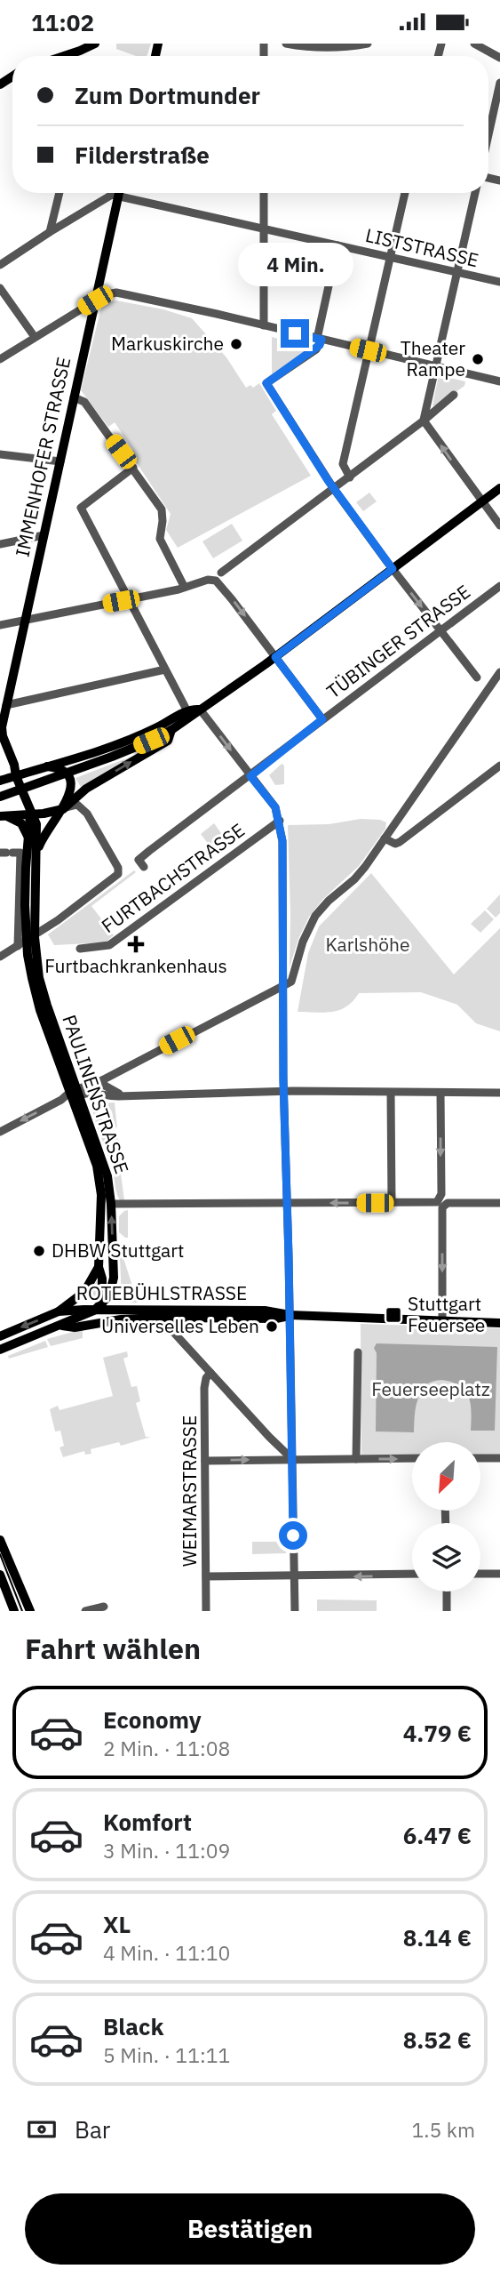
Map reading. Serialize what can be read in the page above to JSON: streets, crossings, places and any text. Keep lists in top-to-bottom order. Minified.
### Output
{"streets":{"main road":["IMMENHOFER STRASSE","PAULINENSTRASSE","ROTEBÜHLSTRASSE"],"street":["LISTSTRASSE","TÜBINGER STRASSE","FURTBACHSTRASSE","WEIMARSTRASSE"]},"crossings":[["LISTSTRASSE","IMMENHOFER STRASSE"],["PAULINENSTRASSE","ROTEBÜHLSTRASSE"]],"parks":["Karlshöhe","Feuerseeplatz"],"places":{"other":["Markuskirche","Theater Rampe","DHBW Stuttgart","Universelles Leben"],"health":["Furtbachkrankenhaus"],"transit":["Stuttgart Feuersee"]},"north":"bottom left","page":{"status":"11:02","banner":["Zum Dortmunder","Filderstraße"],"bubble":"4 Min.","heading":"Fahrt wählen","list":[{"name":"Economy","note":"2 Min. · 11:08","value":"4.79 €"},{"name":"Komfort","note":"3 Min. · 11:09","value":"6.47 €"},{"name":"XL","note":"4 Min. · 11:10","value":"8.14 €"},{"name":"Black","note":"5 Min. · 11:11","value":"8.52 €"}],"pay":["Bar","1.5 km"],"buttons":"Bestätigen"}}
